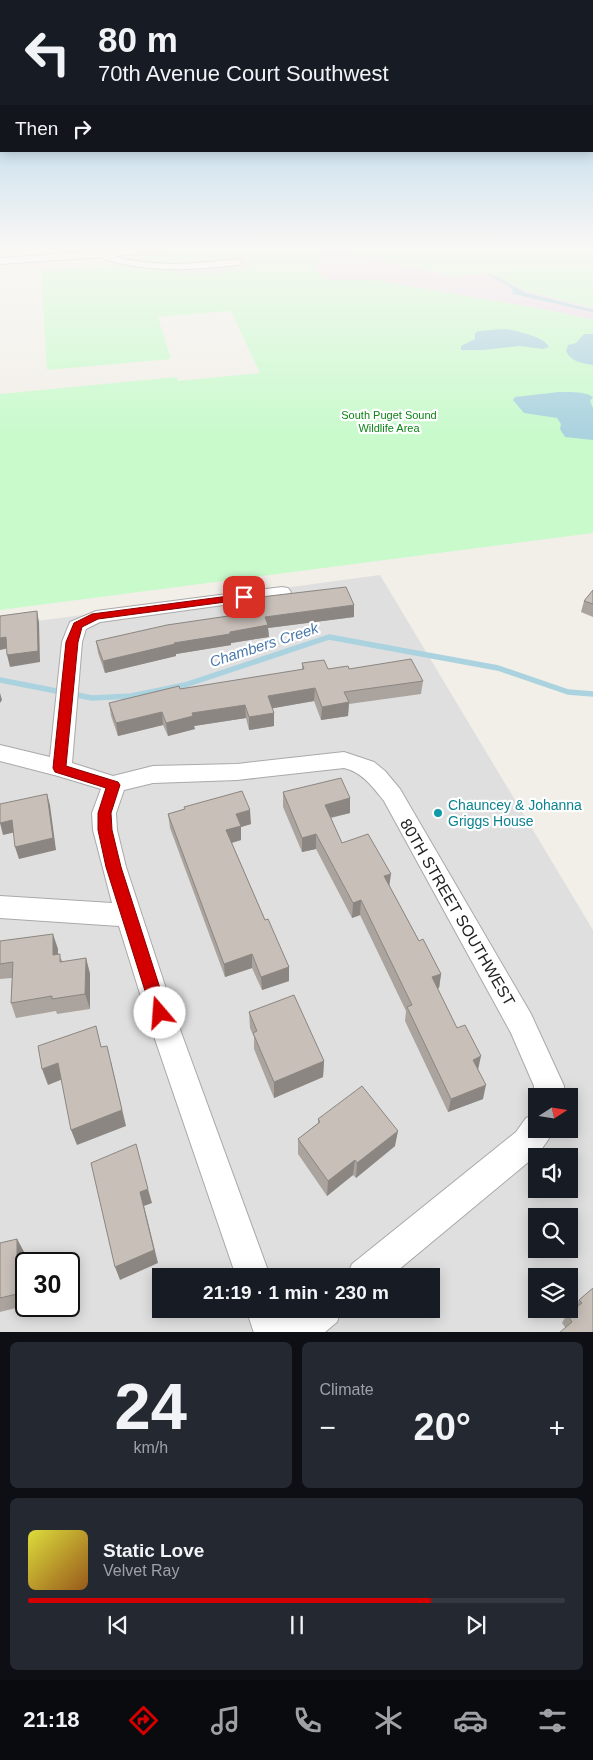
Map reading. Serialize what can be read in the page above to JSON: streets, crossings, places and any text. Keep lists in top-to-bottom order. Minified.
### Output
{"streets":{"street":["80TH STREET SOUTHWEST"]},"water":["Chambers Creek"],"parks":["South Puget Sound Wildlife Area"],"places":["Chauncey & Johanna Griggs House"],"north":"right","page":{"turn":["80 m","70th Avenue Court Southwest"],"then":"Then","limit":"30","trip":"21:19 · 1 min · 230 m","tile":[["24","km/h"],"Climate"],"heat":["−","20°","+"],"song":["Static Love","Velvet Ray"],"tabs":"21:18"}}
